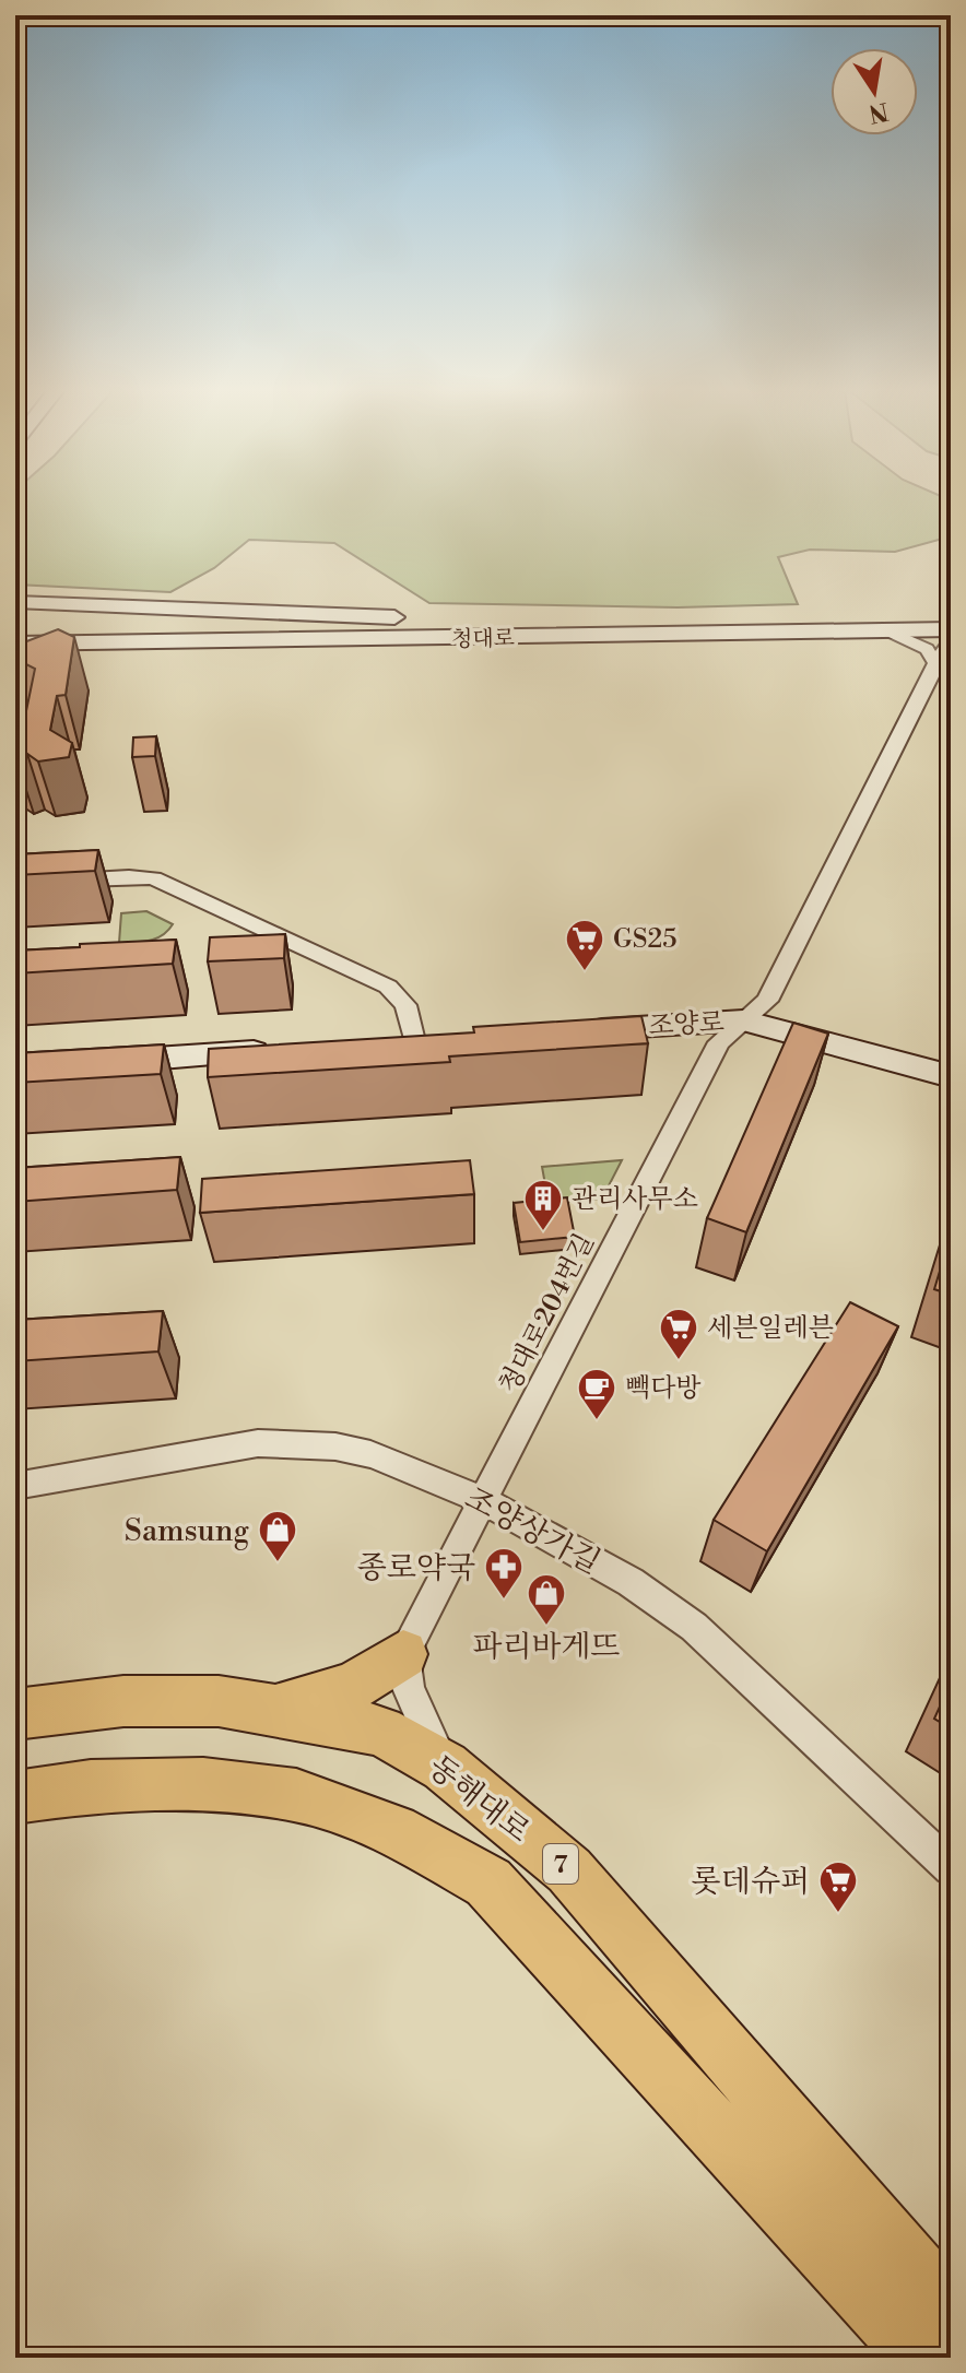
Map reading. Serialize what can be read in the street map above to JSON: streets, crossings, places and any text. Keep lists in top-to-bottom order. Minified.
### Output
{"streets":{"main road":["동해대로","7"],"street":["청대로","조양로","청대로204번길","조양상가길"]},"crossings":[["조양로","청대로204번길"],["청대로204번길","조양상가길"]],"places":{"supermarket":["GS25","세븐일레븐","롯데슈퍼"],"building":["관리사무소"],"cafe":["빽다방"],"shop":["Samsung","파리바게뜨"],"pharmacy":["종로약국"]},"north":"bottom"}
